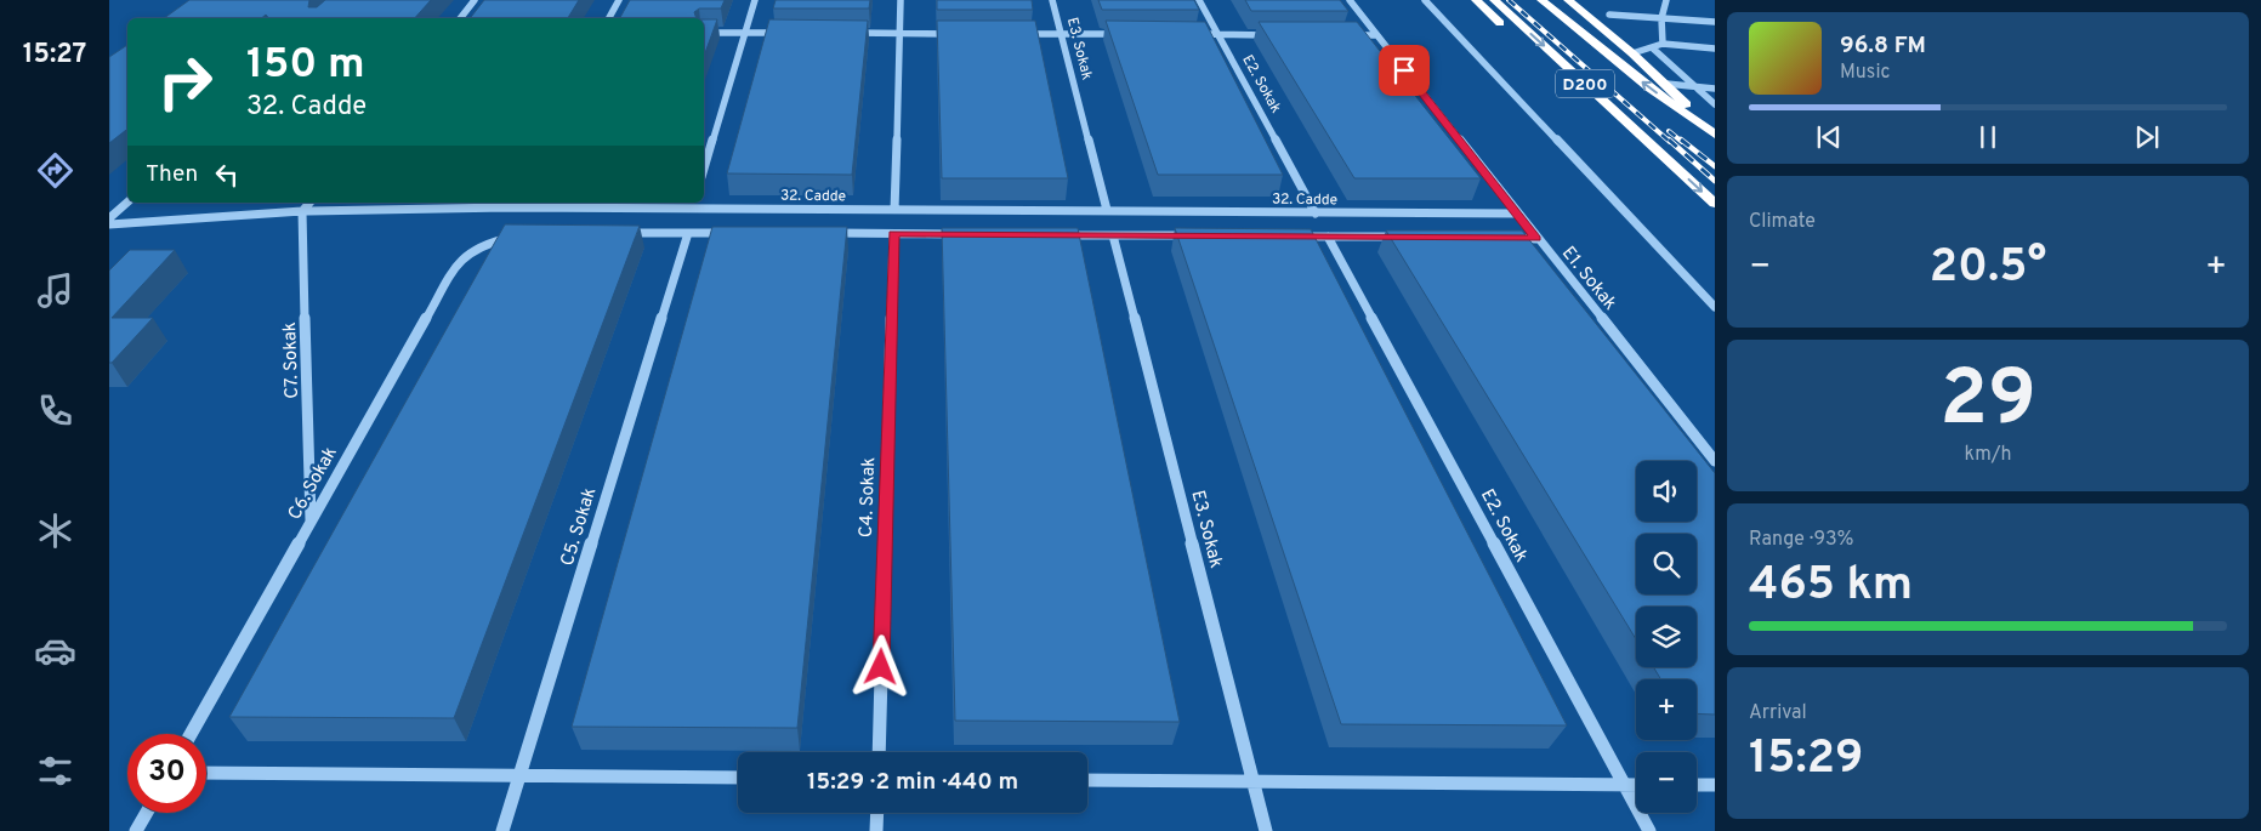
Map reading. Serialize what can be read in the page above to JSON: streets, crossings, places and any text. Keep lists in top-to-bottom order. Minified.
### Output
{"streets":{"highway":["D200"],"street":["E3. Sokak","E2. Sokak","32. Cadde","E1. Sokak","C7. Sokak","C6. Sokak","C4. Sokak","C5. Sokak"]},"crossings":[["E3. Sokak","32. Cadde"],["E2. Sokak","32. Cadde"],["32. Cadde","E1. Sokak"],["32. Cadde","C7. Sokak"],["C7. Sokak","C6. Sokak"]],"page":{"tabs":"15:27","turn":["150 m","32. Cadde"],"song":["96.8 FM","Music"],"then":"Then","tile":["Climate",["29","km/h"],["Range · 93%","465 km"],["Arrival","15:29"]],"heat":["−","20.5°","+"],"map_buttons":["+","−"],"limit":"30","trip":"15:29 · 2 min · 440 m"}}
